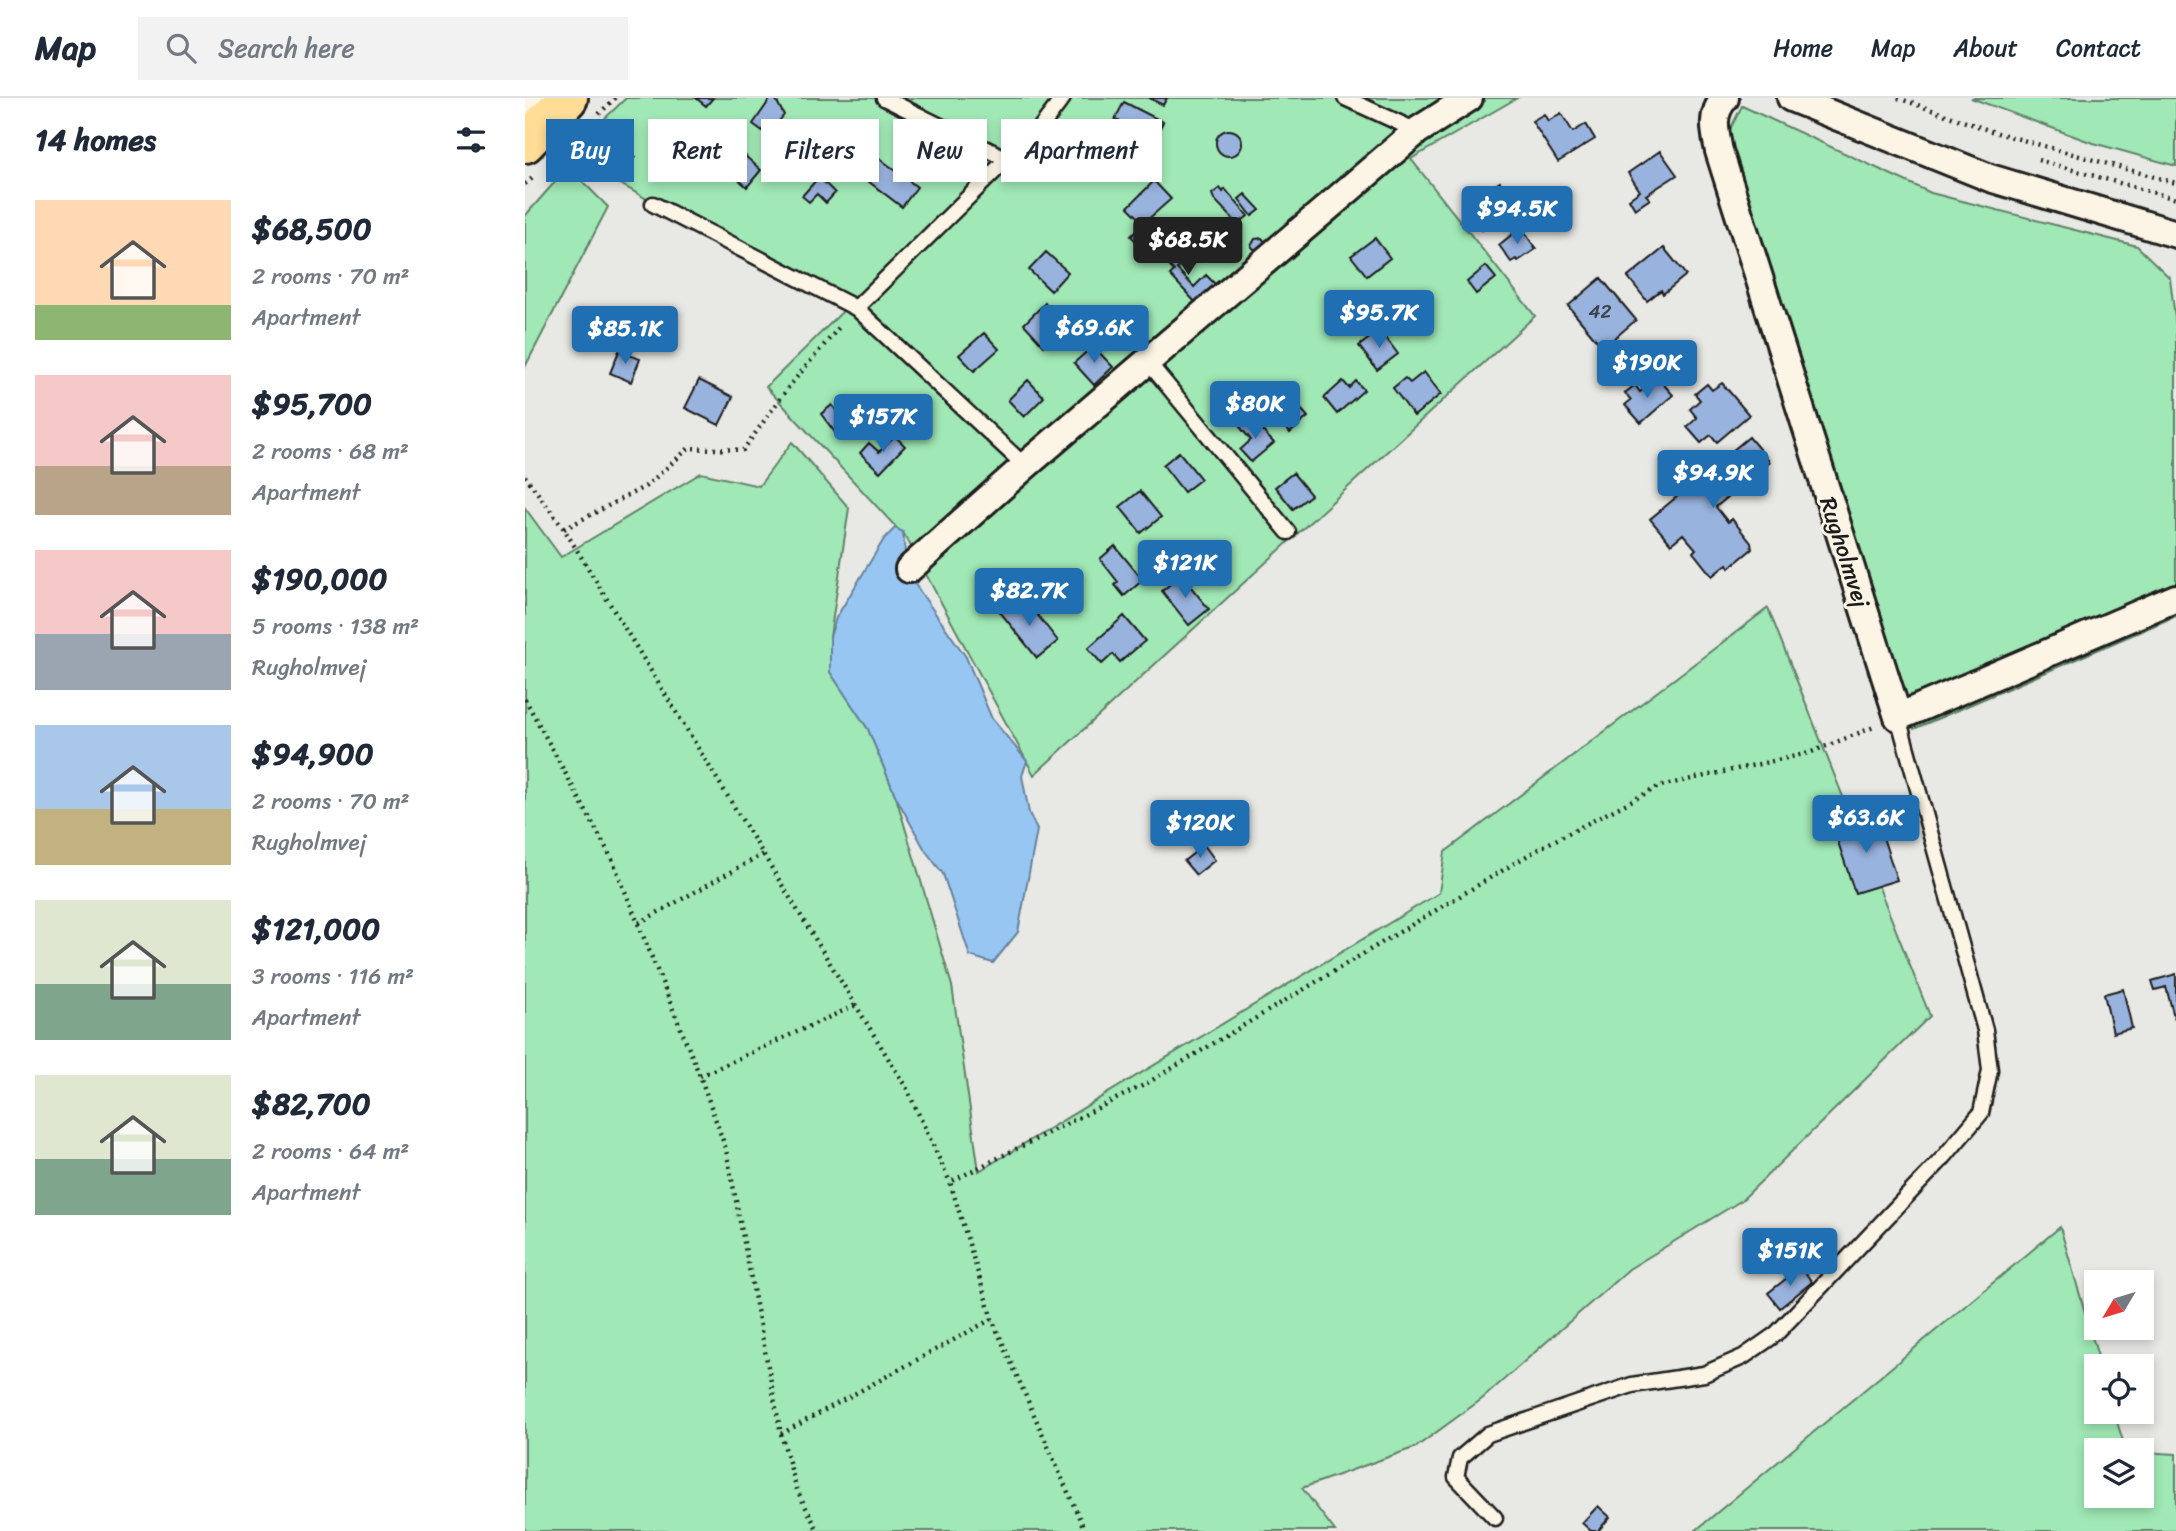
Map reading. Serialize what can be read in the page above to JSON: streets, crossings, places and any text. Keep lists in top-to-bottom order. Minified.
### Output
{"streets":{"street":["Rugholmvej"]},"house_numbers":["42"],"north":"bottom left","page":{"header":"Map","search":"Search here","nav":["Home","Map","About","Contact"],"heading":"14 homes","chip":["Buy","Rent","Filters","New","Apartment"],"list":[{"name":"$68,500","note":"2 rooms · 70 m² · Apartment"},{"name":"$95,700","note":"2 rooms · 68 m² · Apartment"},{"name":"$190,000","note":"5 rooms · 138 m² · Rugholmvej"},{"name":"$94,900","note":"2 rooms · 70 m² · Rugholmvej"},{"name":"$121,000","note":"3 rooms · 116 m² · Apartment"},{"name":"$82,700","note":"2 rooms · 64 m² · Apartment"}],"price":["$94.5K","$68.5K","$95.7K","$69.6K","$85.1K","$190K","$80K","$157K","$94.9K","$121K","$82.7K","$63.6K","$120K","$151K"]}}
